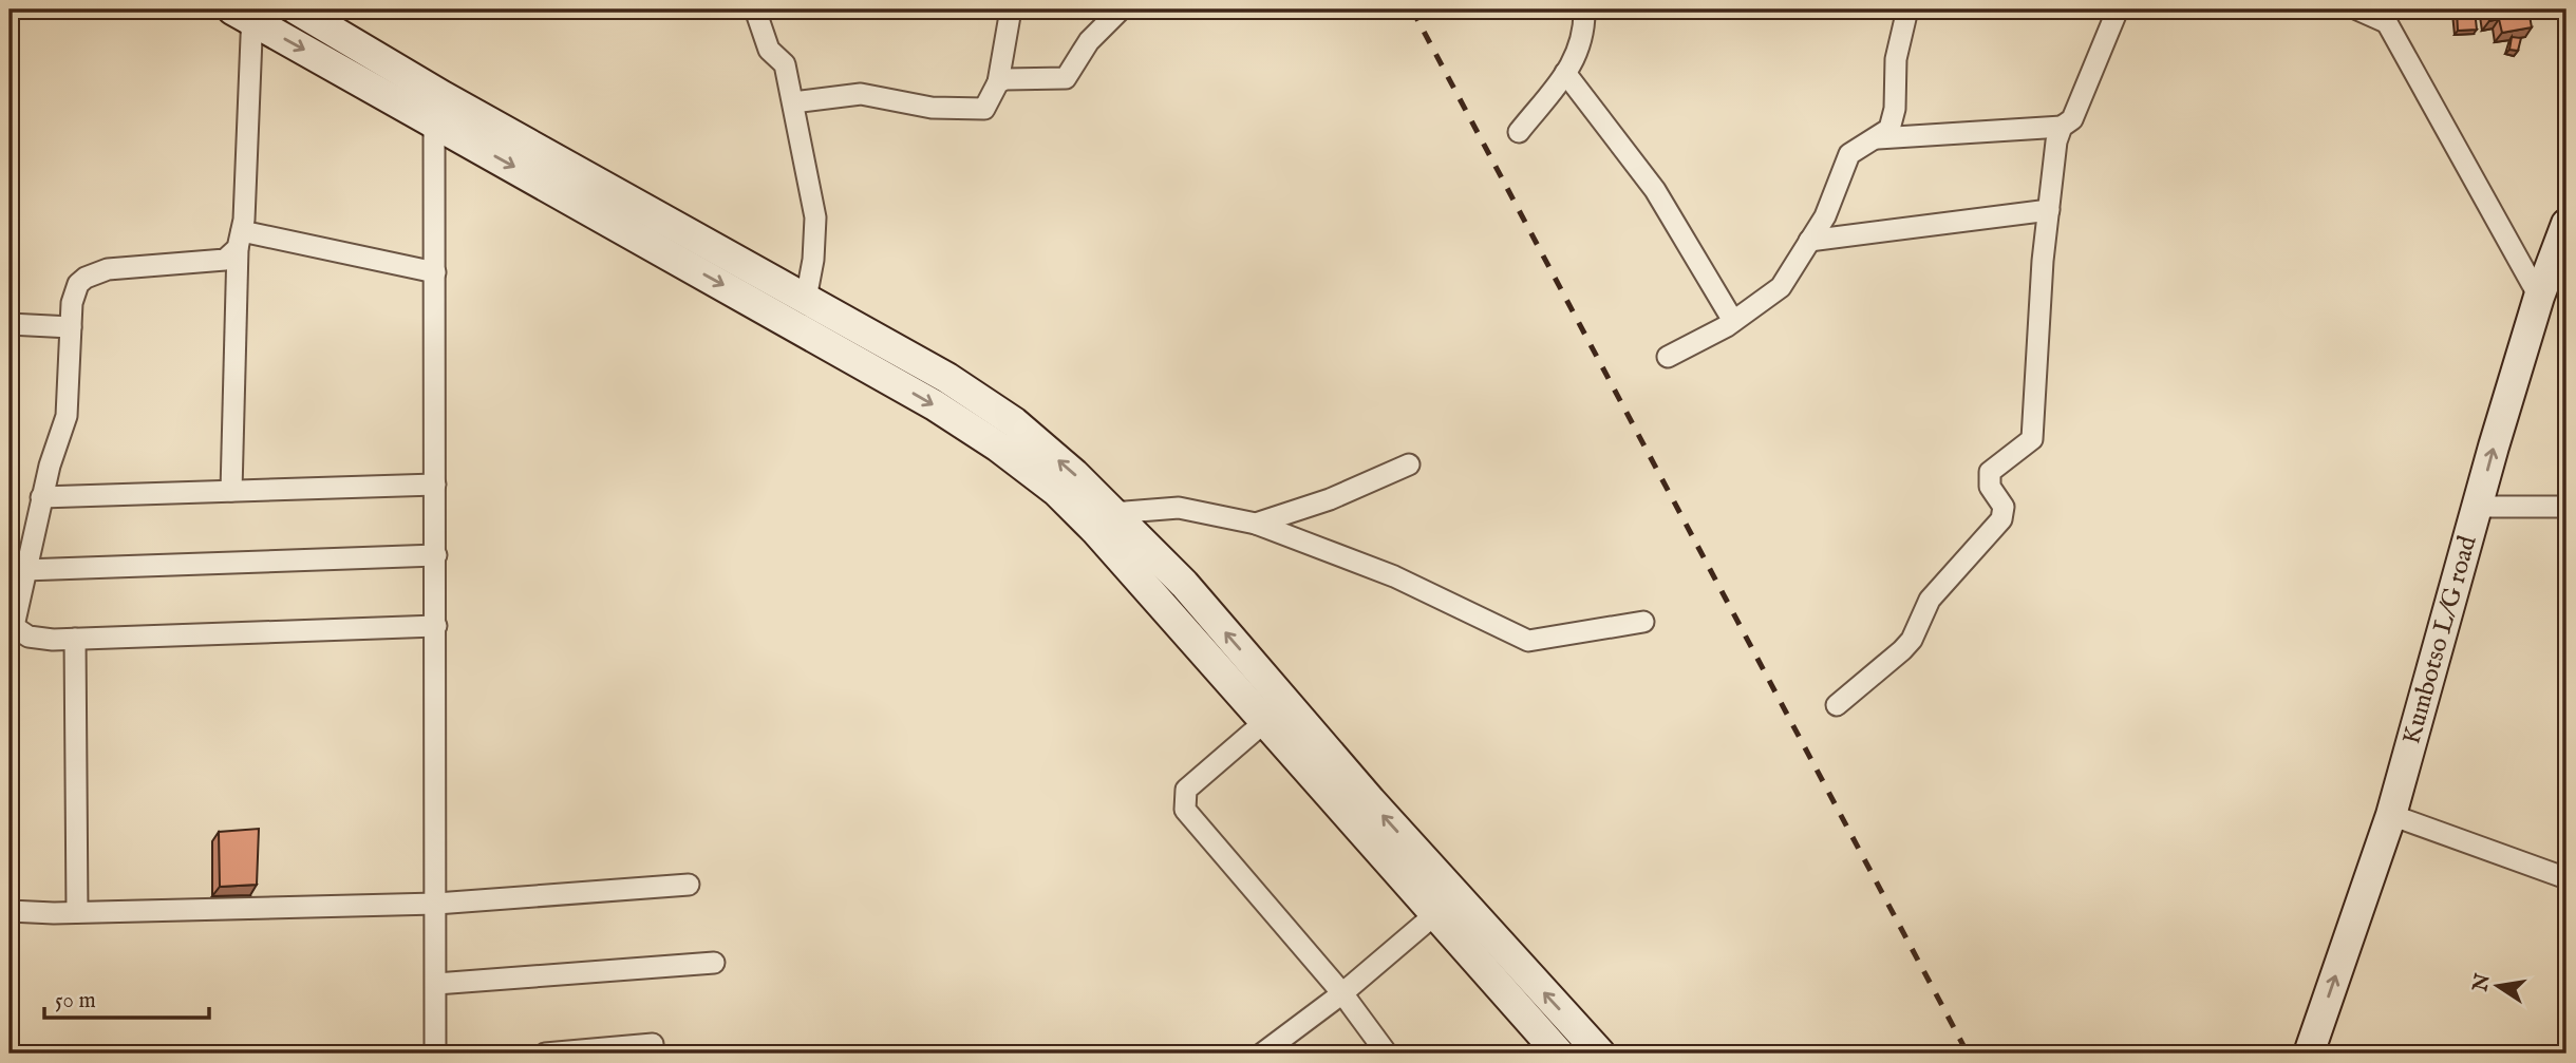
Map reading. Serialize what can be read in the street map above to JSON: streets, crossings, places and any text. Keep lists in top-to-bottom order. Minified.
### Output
{"streets":{"main road":["Kumbotso L/G road"]},"one_way":["Kumbotso L/G road"],"scale_bar":"50 m","north":"left"}
